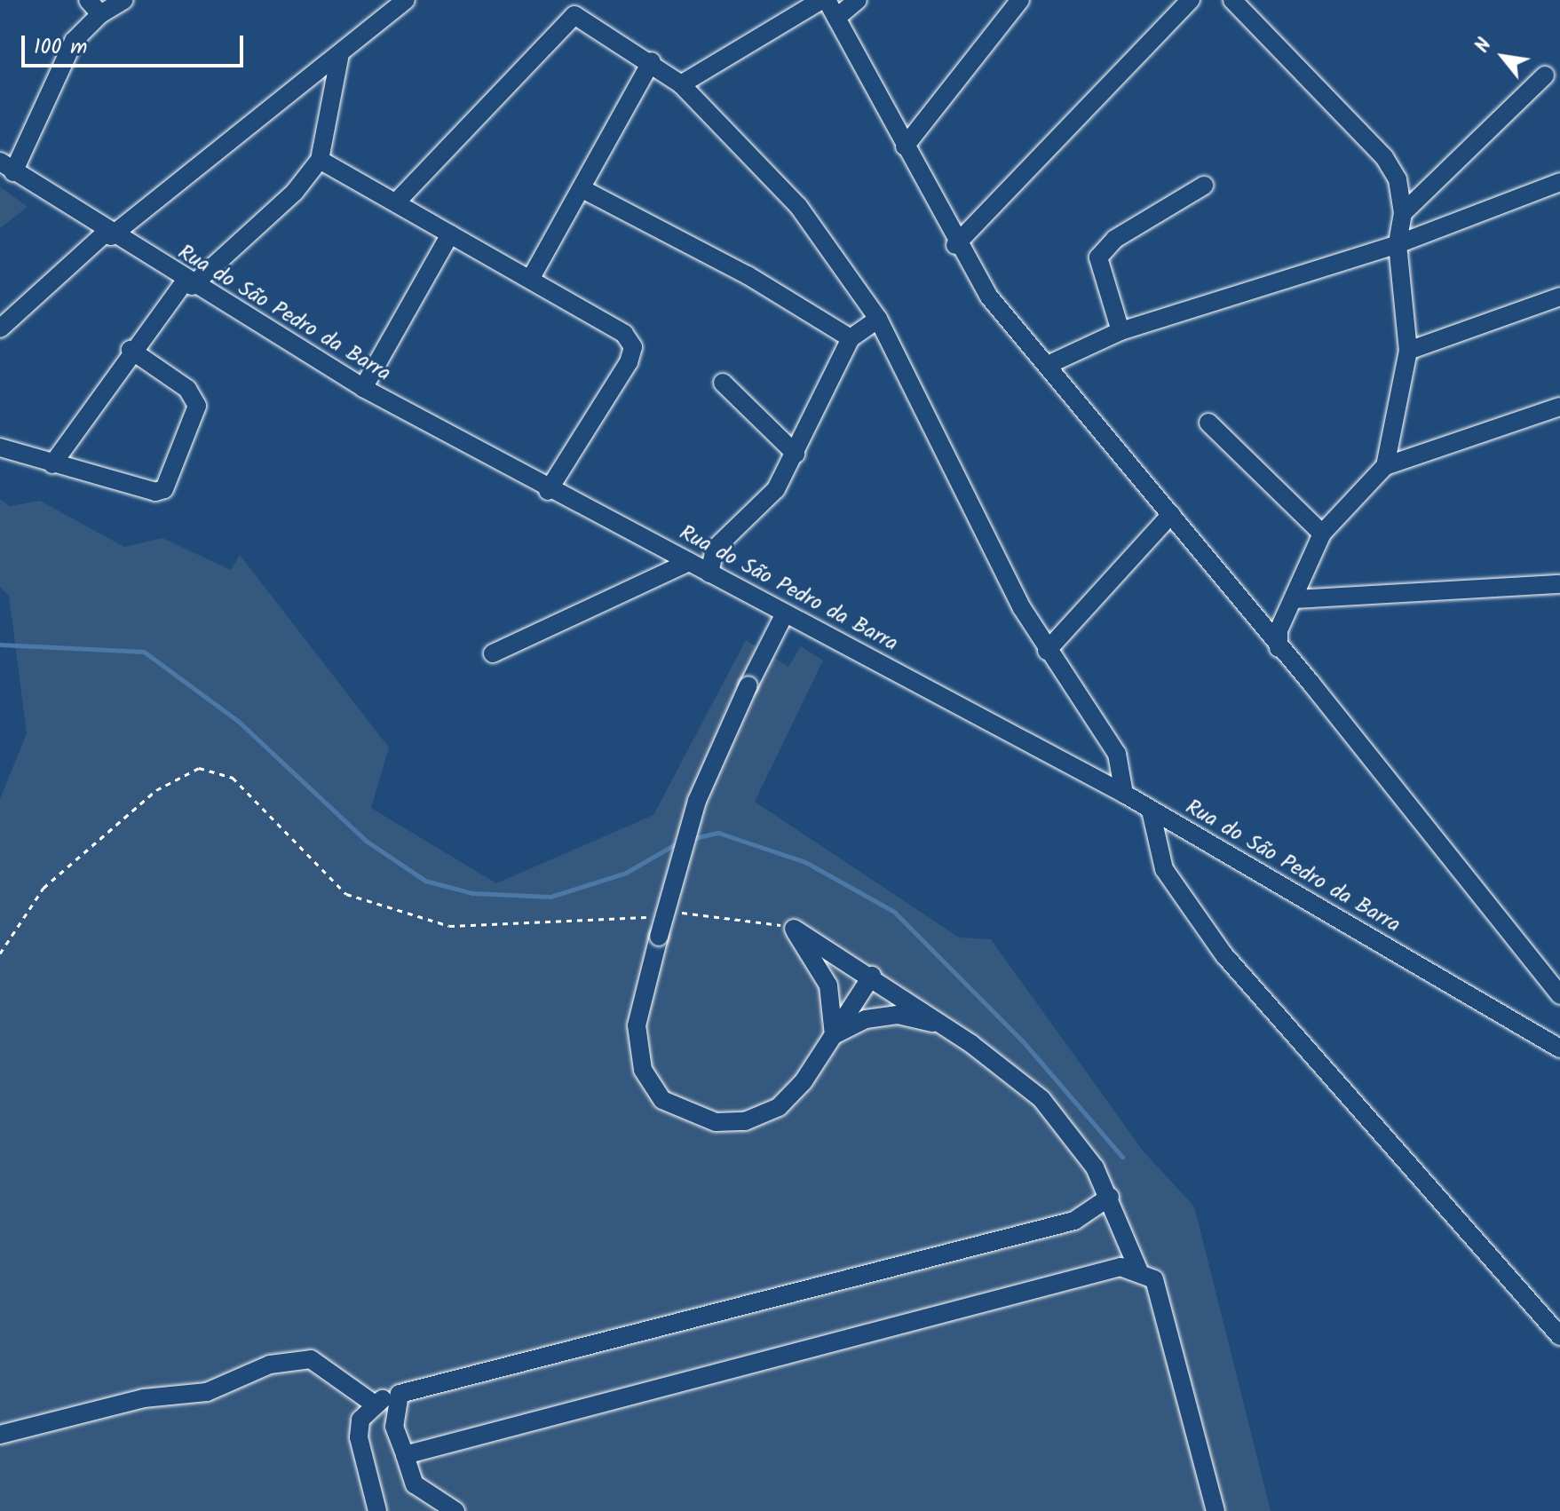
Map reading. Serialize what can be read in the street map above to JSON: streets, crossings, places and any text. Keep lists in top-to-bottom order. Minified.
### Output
{"streets":{"street":["Rua do São Pedro da Barra"]},"scale_bar":"100 m","north":"top left"}
